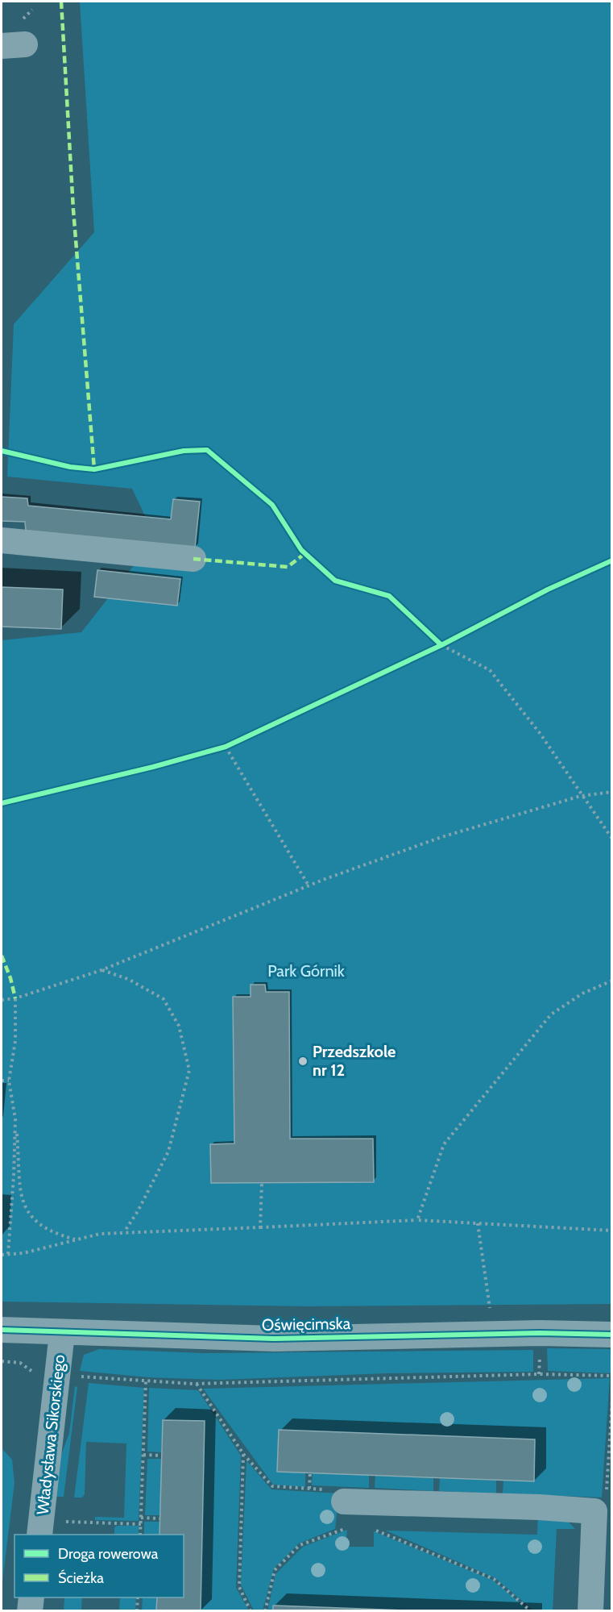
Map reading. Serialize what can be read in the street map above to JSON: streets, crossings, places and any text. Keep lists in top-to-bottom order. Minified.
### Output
{"streets":{"street":["Oświęcimska","Władysława Sikorskiego"]},"crossings":[["Oświęcimska","Władysława Sikorskiego"]],"parks":["Park Górnik"],"places":["Przedszkole nr 12"],"legend":["Droga rowerowa","Ścieżka"]}
